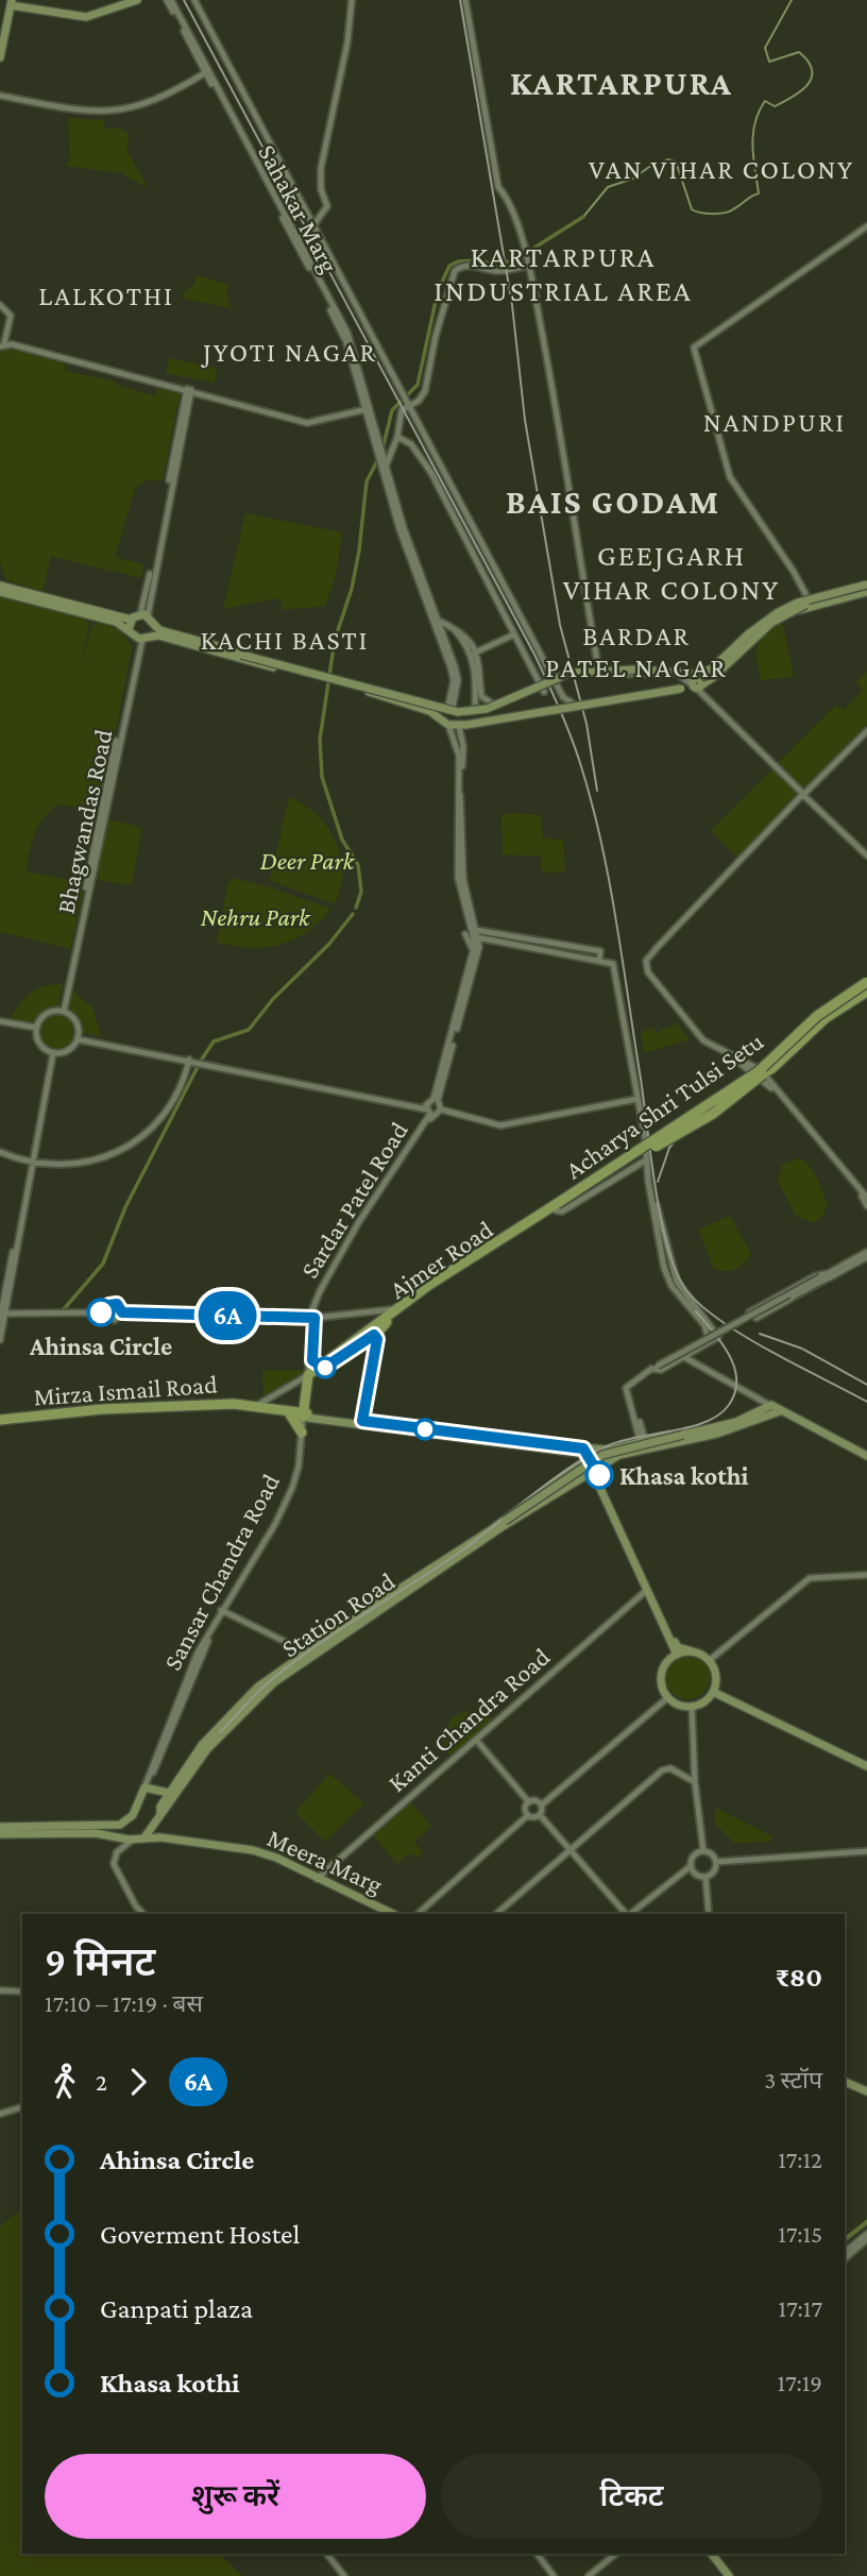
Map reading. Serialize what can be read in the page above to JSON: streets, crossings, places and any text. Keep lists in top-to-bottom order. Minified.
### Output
{"streets":{"highway":["Acharya Shri Tulsi Setu","Sardar Patel Road","Ajmer Road","Mirza Ismail Road"],"main road":["Sansar Chandra Road","Station Road","Meera Marg"],"street":["Sahakar Marg","Bhagwandas Road","Kanti Chandra Road"]},"crossings":[["Acharya Shri Tulsi Setu","Ajmer Road"],["Sardar Patel Road","Ajmer Road"],["Sardar Patel Road","Mirza Ismail Road"],["Sardar Patel Road","Sansar Chandra Road"],["Ajmer Road","Mirza Ismail Road"],["Mirza Ismail Road","Sansar Chandra Road"],["Mirza Ismail Road","Station Road"],["Kanti Chandra Road","Meera Marg"]],"districts":["KARTARPURA","VAN VIHAR COLONY","KARTARPURA INDUSTRIAL AREA","LALKOTHI","JYOTI NAGAR","NANDPURI","BAIS GODAM","GEEJGARH VIHAR COLONY","BARDAR PATEL NAGAR","KACHI BASTI"],"parks":["Deer Park","Nehru Park"],"places":["Ahinsa Circle","Khasa kothi"],"lines":["bus line 6A"],"page":{"on_map":"6A","heading":["9 मिनट","17:10 – 17:19 · बस","₹80"],"legs":["2","6A","3 स्टॉप"],"list":[{"name":"Ahinsa Circle","value":"17:12"},{"name":"Goverment Hostel","value":"17:15"},{"name":"Ganpati plaza","value":"17:17"},{"name":"Khasa kothi","value":"17:19"}],"buttons":["शुरू करें","टिकट"]}}
